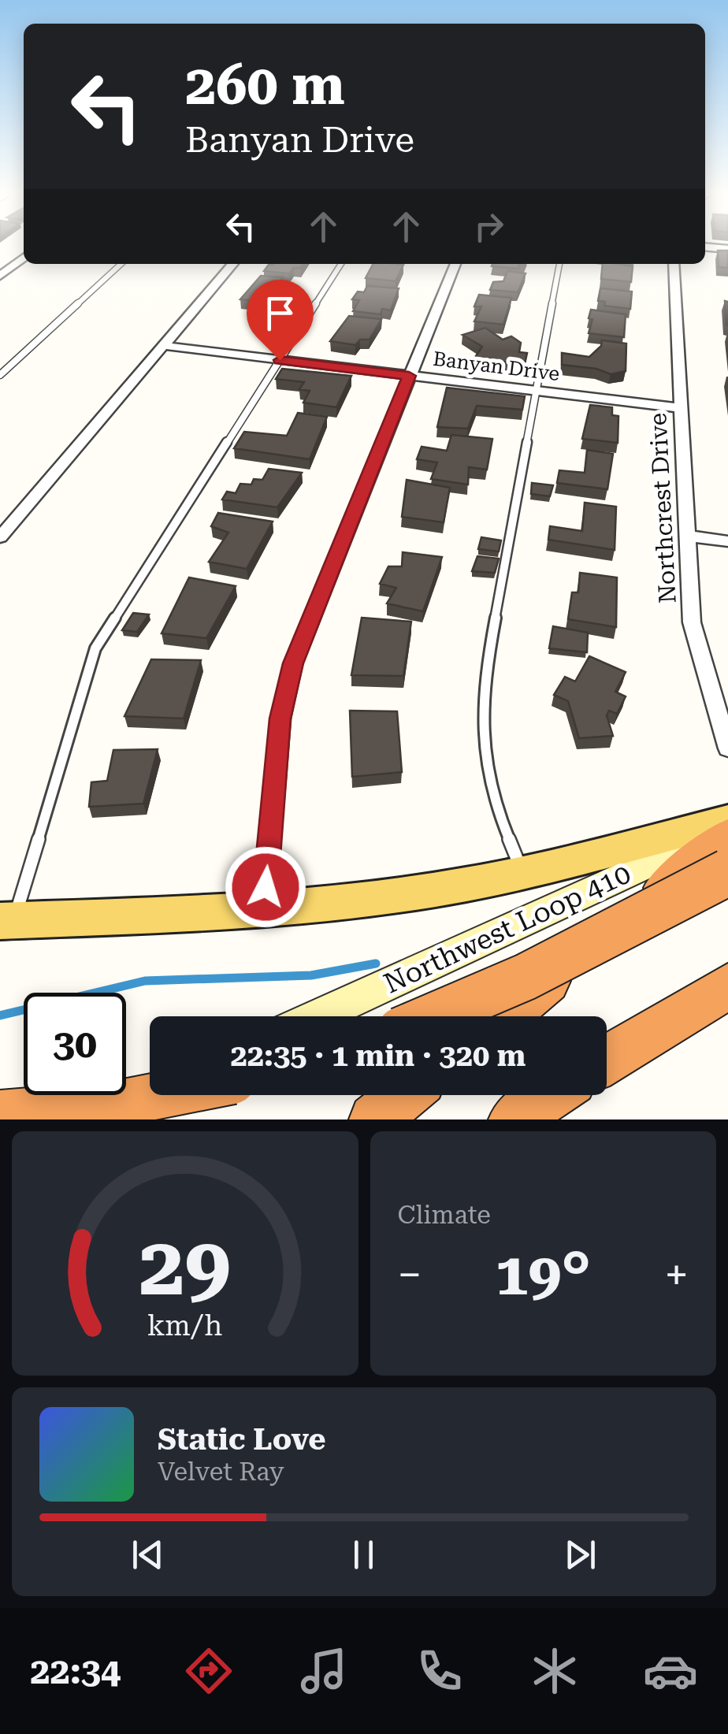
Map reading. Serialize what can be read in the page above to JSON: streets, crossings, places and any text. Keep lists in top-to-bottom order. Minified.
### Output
{"streets":{"main road":["Northwest Loop 410"],"street":["Banyan Drive","Northcrest Drive"]},"crossings":[["Banyan Drive","Northcrest Drive"]],"page":{"turn":["260 m","Banyan Drive"],"limit":"30","trip":"22:35 · 1 min · 320 m","tile":"Climate","heat":["−","19°","+"],"song":["Static Love","Velvet Ray"],"tabs":"22:34","gauge":["29","km/h"]}}
